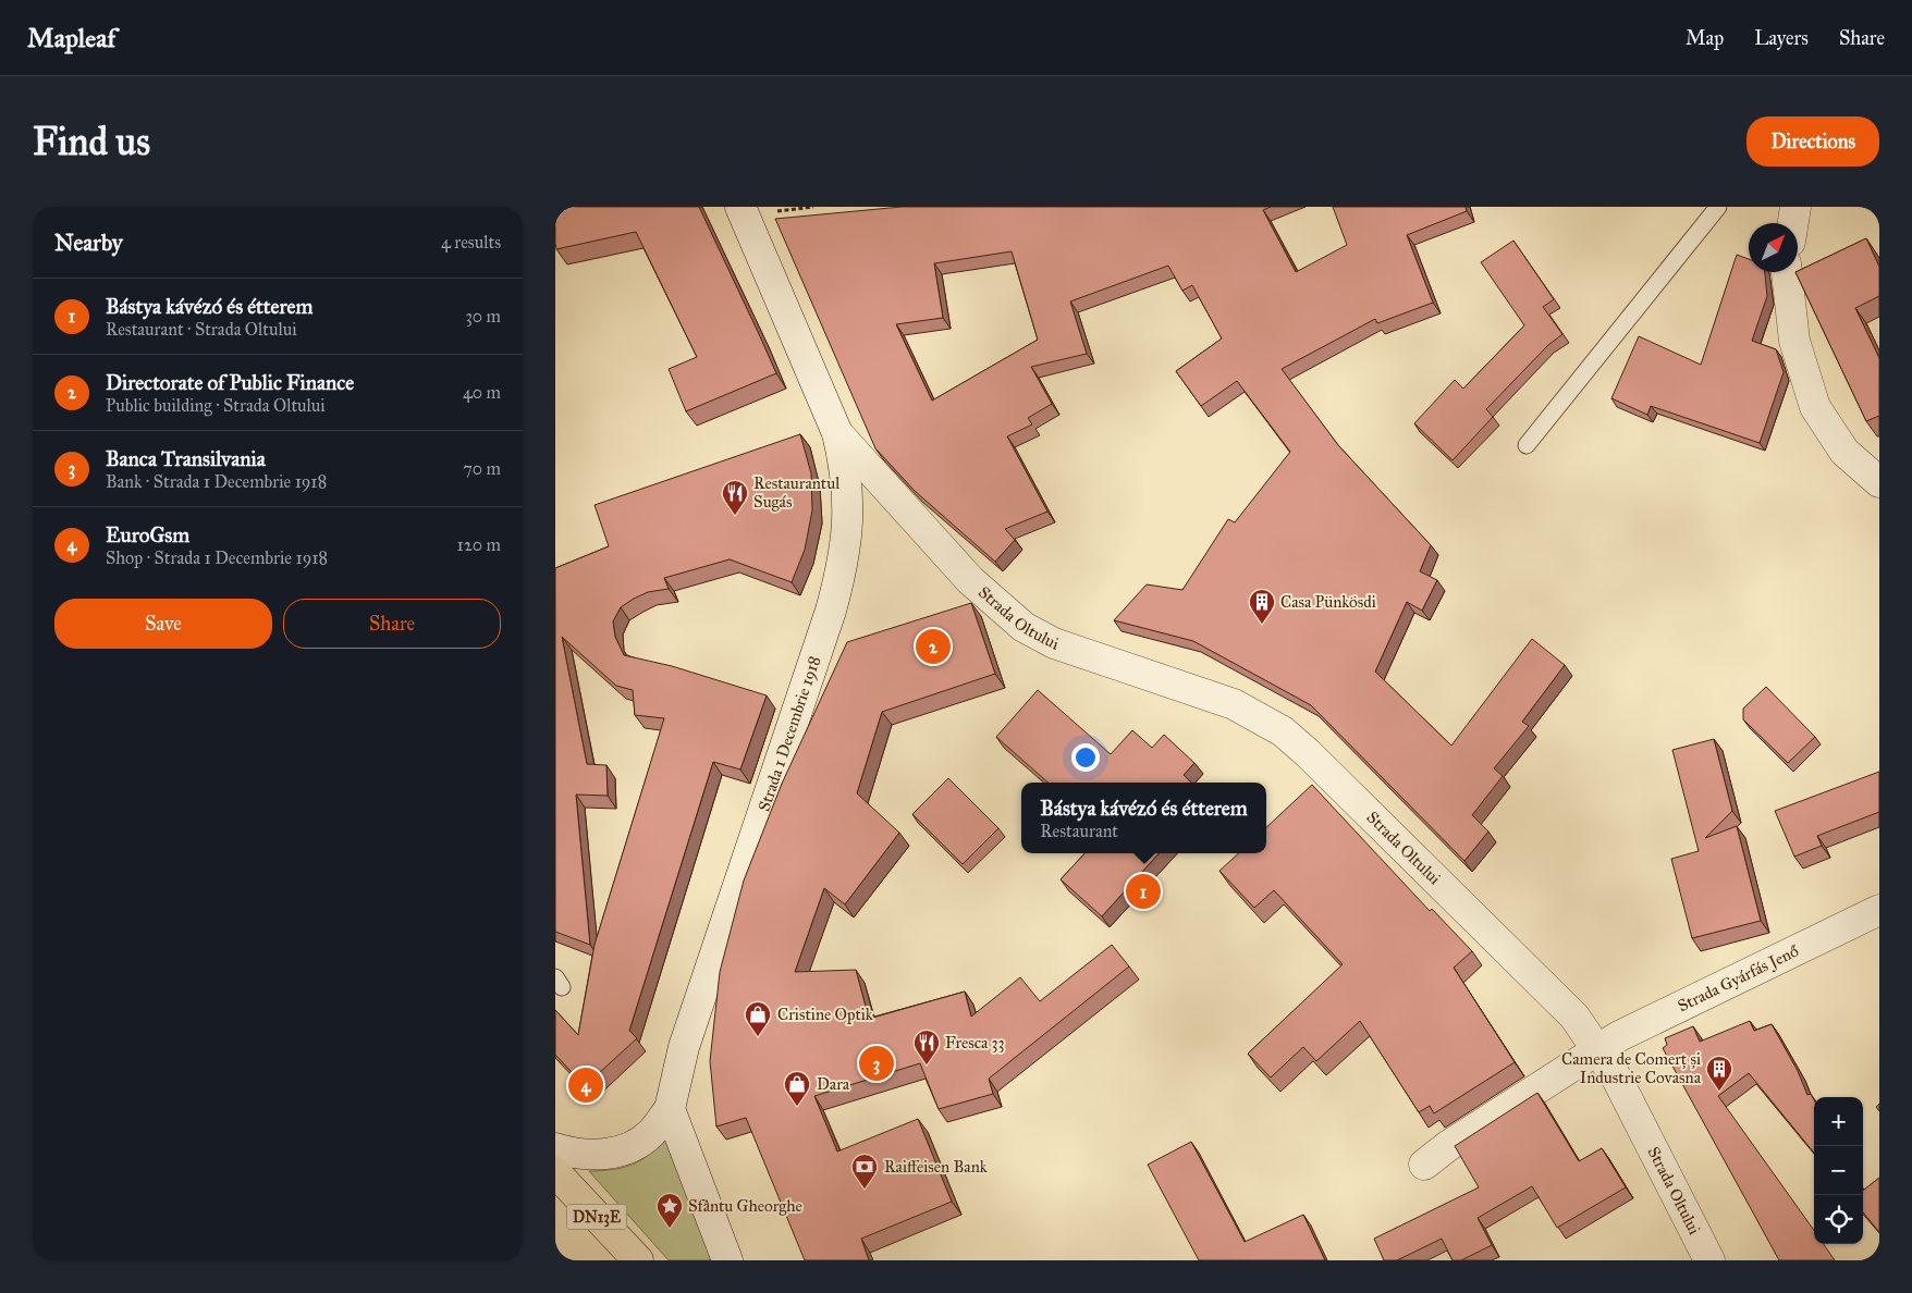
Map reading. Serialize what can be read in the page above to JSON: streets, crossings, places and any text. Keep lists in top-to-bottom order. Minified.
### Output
{"streets":{"main road":["DN13E"],"street":["Strada Oltului","Strada 1 Decembrie 1918","Strada Gyárfás Jenő"]},"crossings":[["Strada Oltului","Strada 1 Decembrie 1918"],["Strada Oltului","Strada Gyárfás Jenő"]],"places":{"restaurant":["Restaurantul Sugás","Fresca 33"],"building":["Casa Pünkösdi","Camera de Comerț și Industrie Covasna"],"shop":["Cristine Optik","Dara"],"bank":["Raiffeisen Bank"],"place":["Sfântu Gheorghe"]},"north":"top right","page":{"header":"Mapleaf","nav":["Map","Layers","Share"],"buttons":["Directions",["Save","Share"]],"title":"Find us","heading":["Nearby","4 results"],"list":[{"mark":"1","name":"Bástya kávézó és étterem","note":"Restaurant · Strada Oltului","value":"30 m"},{"mark":"2","name":"Directorate of Public Finance","note":"Public building · Strada Oltului","value":"40 m"},{"mark":"3","name":"Banca Transilvania","note":"Bank · Strada 1 Decembrie 1918","value":"70 m"},{"mark":"4","name":"EuroGsm","note":"Shop · Strada 1 Decembrie 1918","value":"120 m"}],"pins":["2","1","3","4"],"popup":["Bástya kávézó és étterem","Restaurant"],"map_buttons":["+","−"]}}
